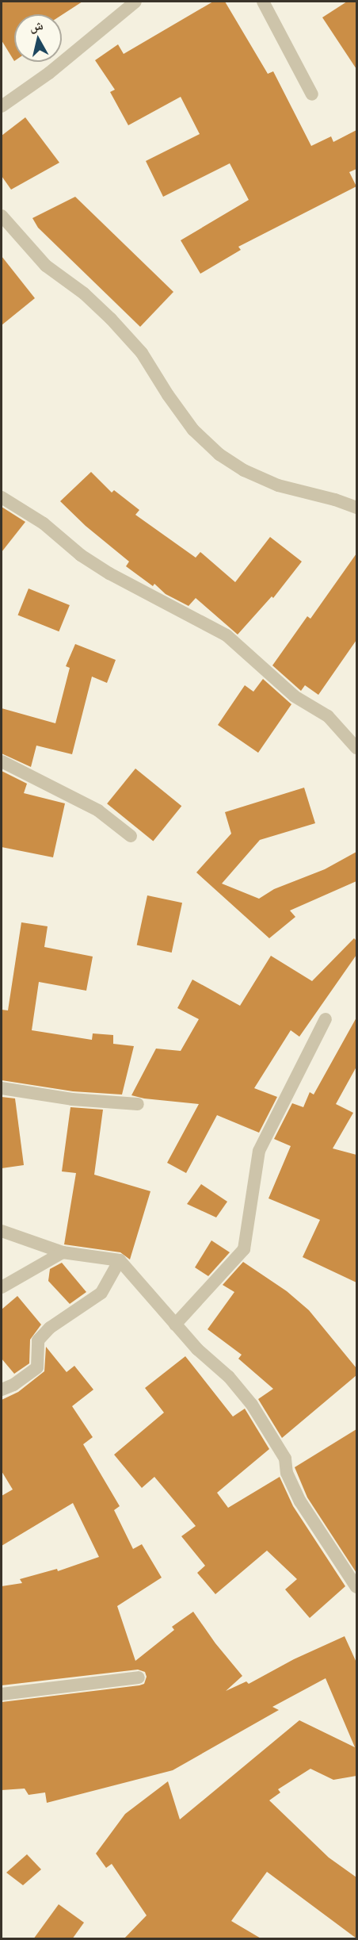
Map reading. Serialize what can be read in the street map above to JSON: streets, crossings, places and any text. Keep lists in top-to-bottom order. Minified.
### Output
{"north":"top"}
